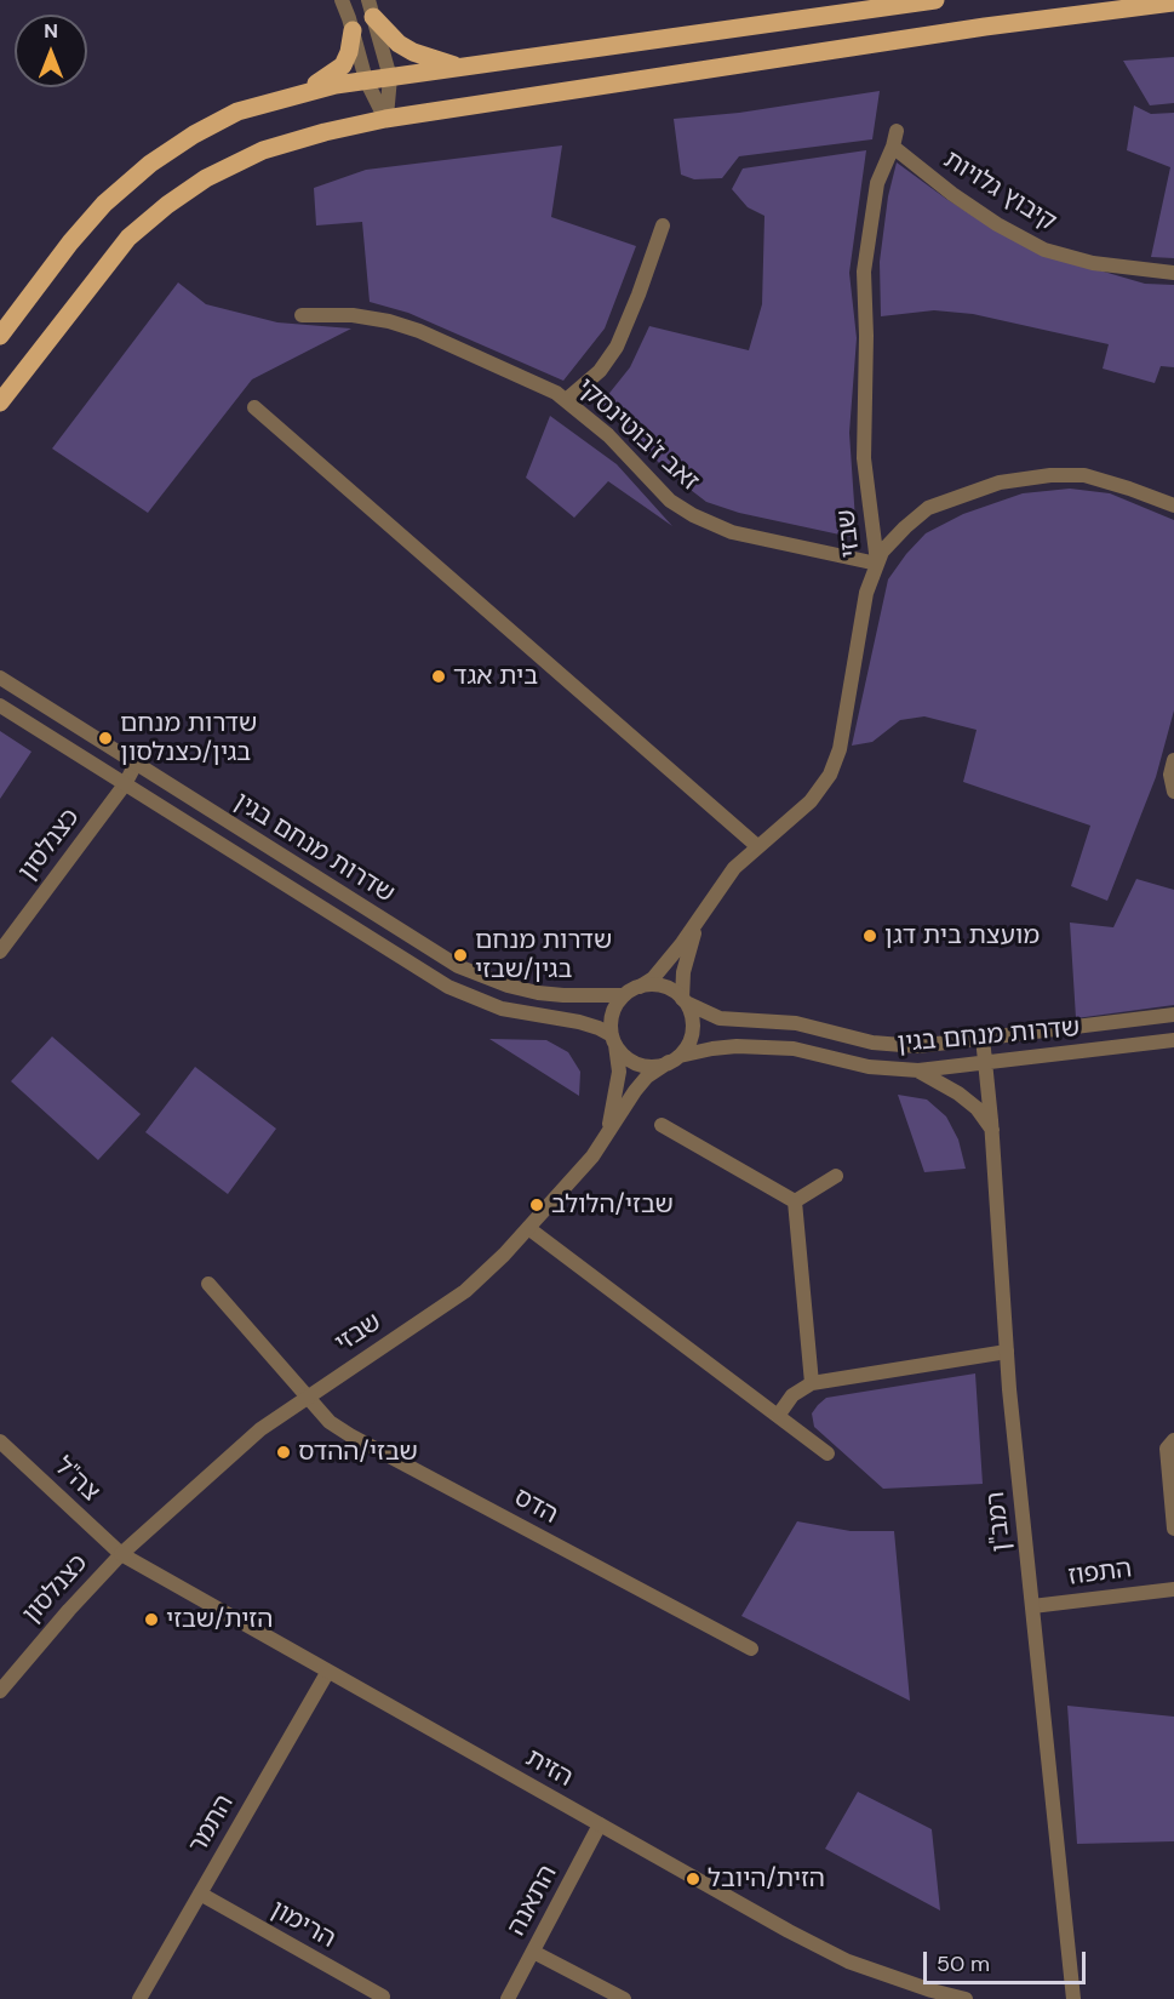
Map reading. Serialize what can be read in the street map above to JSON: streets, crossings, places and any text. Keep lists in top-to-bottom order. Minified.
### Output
{"streets":{"street":["קיבוץ גלויות","זאב ז'בוטינסקי","שבזי","כצנלסון","שדרות מנחם בגין","צה\"ל","הדס","רמב\"ן","התפוז","הזית","התמר","התאנה","הרימון"]},"crossings":[["קיבוץ גלויות","שבזי"],["זאב ז'בוטינסקי","שבזי"],["שבזי","כצנלסון"],["שבזי","שדרות מנחם בגין"],["שבזי","צה\"ל"],["שבזי","הדס"],["שבזי","הזית"],["כצנלסון","שדרות מנחם בגין"],["כצנלסון","צה\"ל"],["כצנלסון","הזית"],["שדרות מנחם בגין","רמב\"ן"],["צה\"ל","הזית"],["רמב\"ן","התפוז"],["הזית","התמר"],["הזית","התאנה"],["התמר","הרימון"]],"places":["בית אגד","שדרות מנחם בגין/כצנלסון","מועצת בית דגן","שדרות מנחם בגין/שבזי","שבזי/הלולב","שבזי/ההדס","הזית/שבזי","הזית/היובל"],"scale_bar":"50 m","north":"top"}
